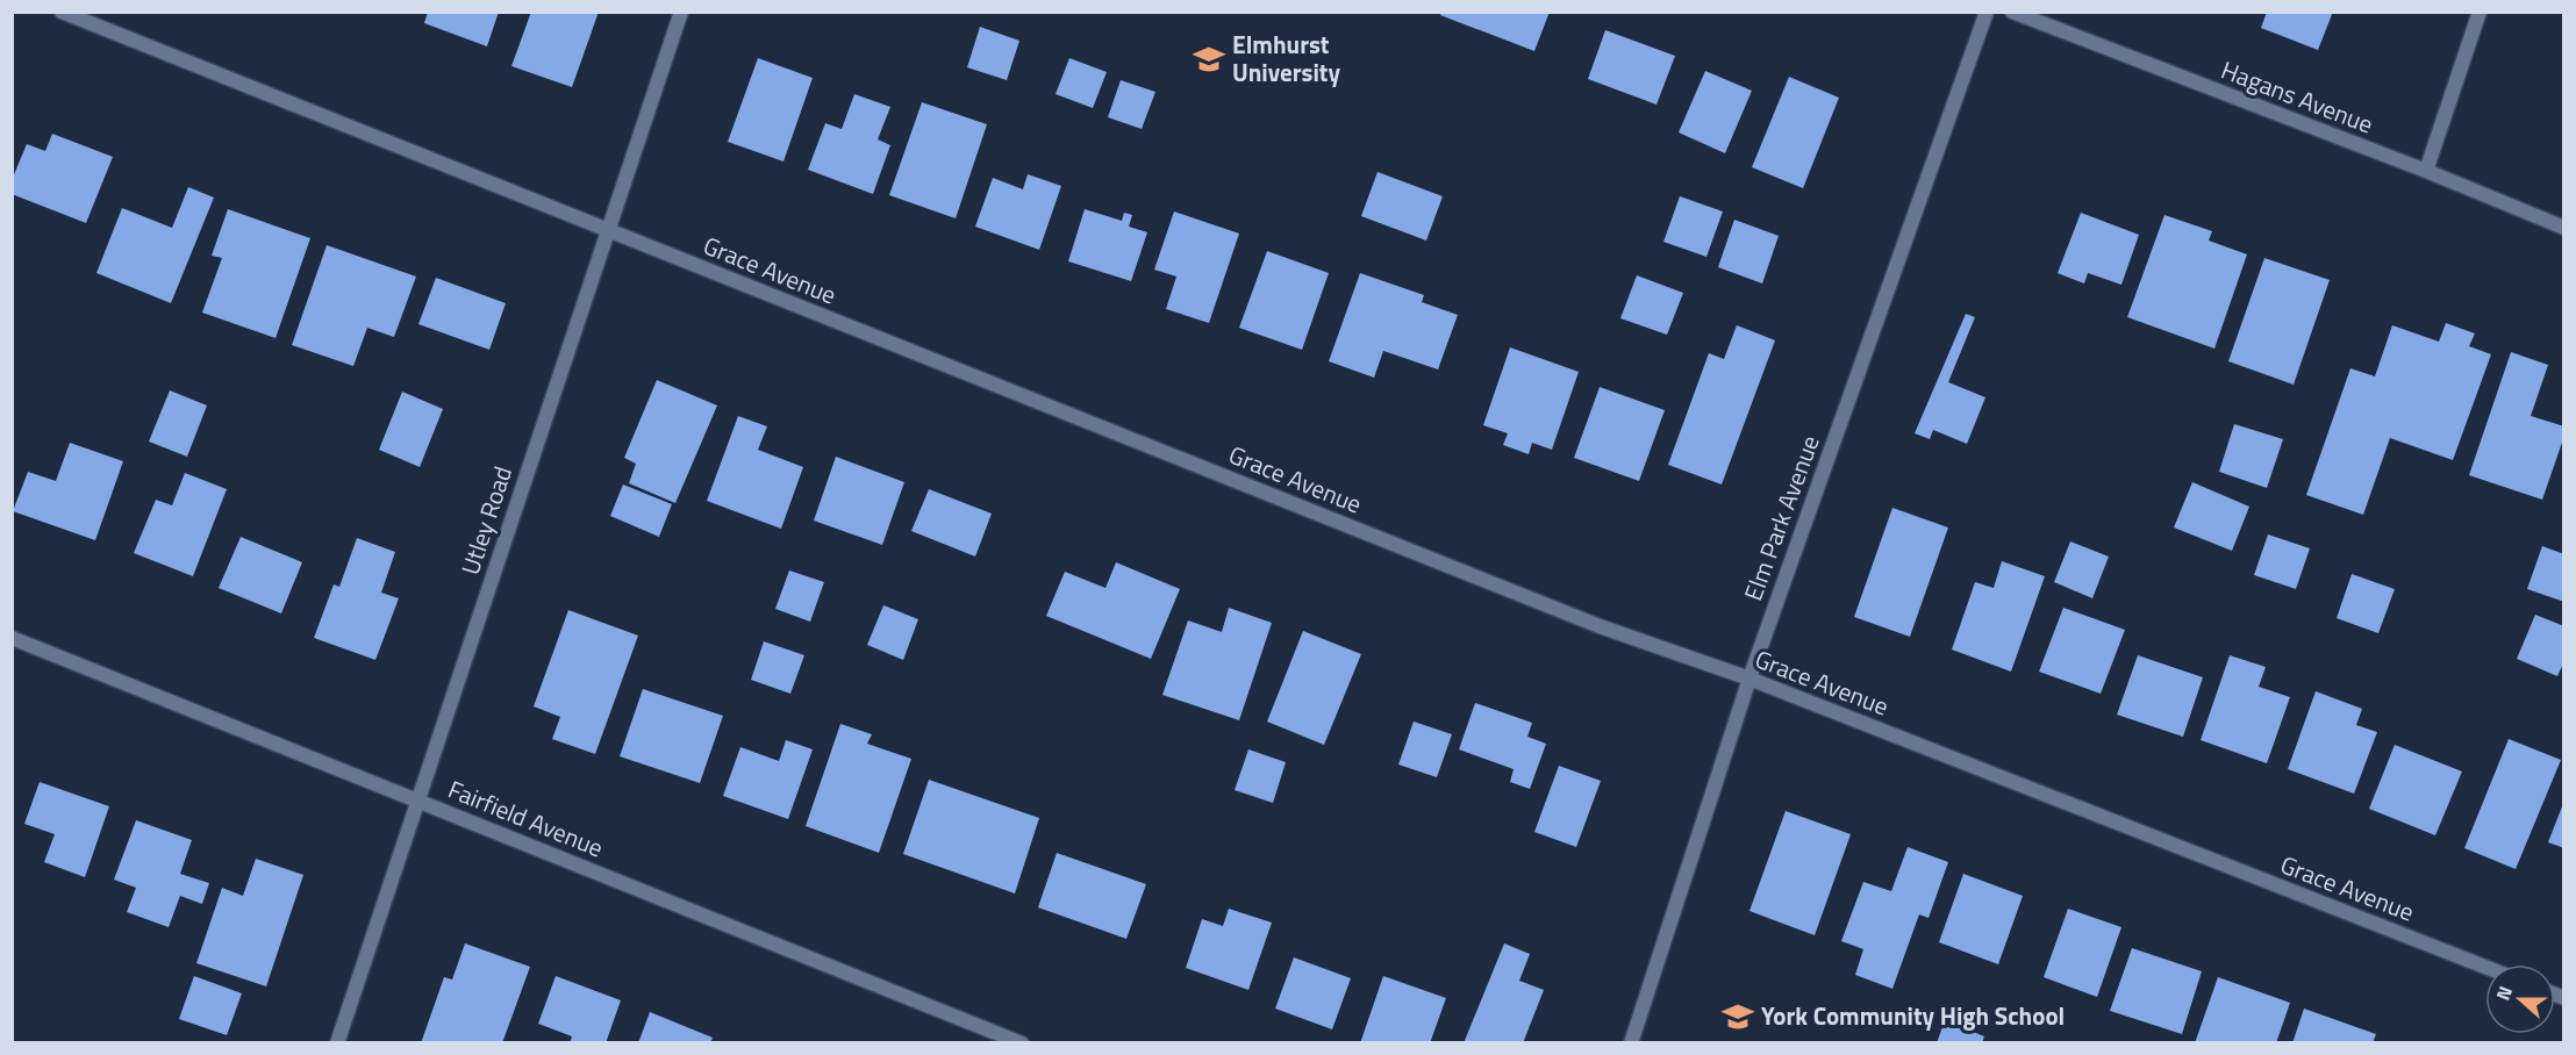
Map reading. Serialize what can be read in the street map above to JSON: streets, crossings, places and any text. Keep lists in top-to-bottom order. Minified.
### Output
{"streets":{"street":["Hagans Avenue","Grace Avenue","Elm Park Avenue","Utley Road","Fairfield Avenue"]},"crossings":[["Grace Avenue","Elm Park Avenue"],["Grace Avenue","Utley Road"],["Utley Road","Fairfield Avenue"]],"places":{"school or university":["Elmhurst University","York Community High School"]},"north":"left"}
